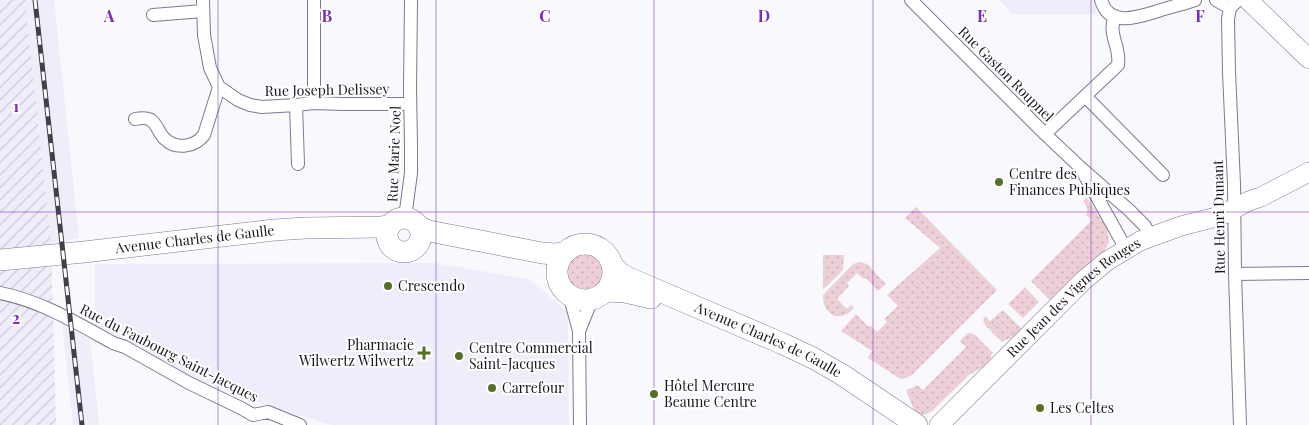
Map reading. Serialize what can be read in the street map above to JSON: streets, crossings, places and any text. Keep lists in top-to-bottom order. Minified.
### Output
{"streets":{"main road":["Avenue Charles de Gaulle"],"street":["Rue Gaston Roupnel","Rue Joseph Delissey","Rue Marie Noel","Rue Henri Dunant","Rue Jean des Vignes Rouges","Rue du Faubourg Saint-Jacques"]},"crossings":[["Rue Gaston Roupnel","Rue Jean des Vignes Rouges"],["Rue Joseph Delissey","Rue Marie Noel"],["Rue Marie Noel","Avenue Charles de Gaulle"],["Rue Henri Dunant","Rue Jean des Vignes Rouges"]],"places":{"other":["Centre des Finances Publiques","Crescendo","Centre Commercial Saint-Jacques","Carrefour","Hôtel Mercure Beaune Centre","Les Celtes"],"health":["Pharmacie Wilwertz Wilwertz"]},"grid":{"columns":["A","B","C","D","E","F"],"rows":["1","2"]}}
